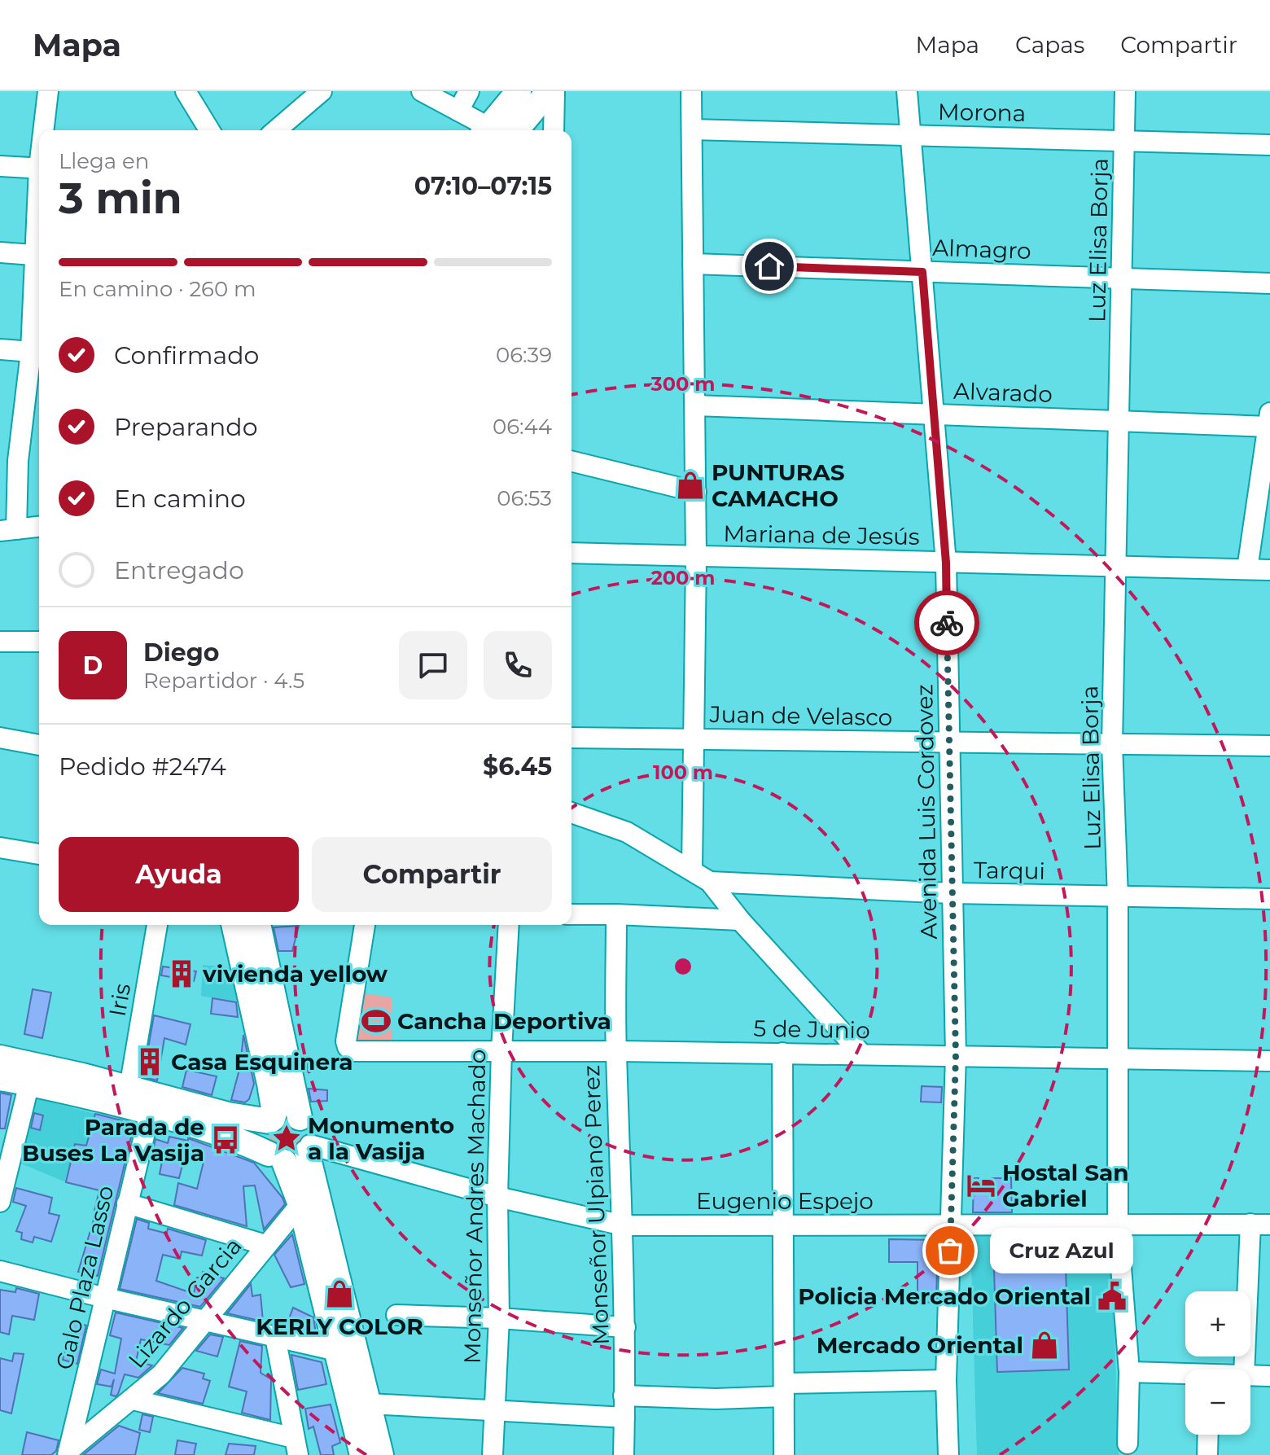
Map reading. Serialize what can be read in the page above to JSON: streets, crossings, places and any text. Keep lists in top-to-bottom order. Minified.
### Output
{"streets":{"street":["Morona","Luz Elisa Borja","Almagro","Alvarado","Mariana de Jesús","Juan de Velasco","Avenida Luis Cordovez","Tarqui","Iris","5 de Junio","Eugenio Espejo","Monseñor Ulpiano Perez","Monseñor Andres Machado","Galo Plaza Lasso","Lizardo Garcia"]},"crossings":[["Morona","Luz Elisa Borja"],["Morona","Avenida Luis Cordovez"],["Luz Elisa Borja","Almagro"],["Luz Elisa Borja","Alvarado"],["Luz Elisa Borja","Mariana de Jesús"],["Luz Elisa Borja","Juan de Velasco"],["Luz Elisa Borja","Tarqui"],["Luz Elisa Borja","5 de Junio"],["Luz Elisa Borja","Eugenio Espejo"],["Almagro","Avenida Luis Cordovez"],["Alvarado","Avenida Luis Cordovez"],["Mariana de Jesús","Avenida Luis Cordovez"],["Juan de Velasco","Avenida Luis Cordovez"],["Avenida Luis Cordovez","Tarqui"],["Avenida Luis Cordovez","5 de Junio"],["Avenida Luis Cordovez","Eugenio Espejo"],["5 de Junio","Monseñor Ulpiano Perez"],["5 de Junio","Monseñor Andres Machado"],["Eugenio Espejo","Monseñor Ulpiano Perez"],["Eugenio Espejo","Monseñor Andres Machado"],["Galo Plaza Lasso","Lizardo Garcia"]],"places":{"shop":["PUNTURAS CAMACHO","KERLY COLOR","Mercado Oriental"],"building":["vivienda yellow","Casa Esquinera"],"sports":["Cancha Deportiva"],"place":["Monumento a la Vasija"],"bus stop":["Parada de Buses La Vasija"],"hotel":["Hostal San Gabriel"],"other":["Cruz Azul"],"public building":["Policia Mercado Oriental"]},"page":{"header":"Mapa","nav":["Mapa","Capas","Compartir"],"heading":["3 min","Llega en","07:10–07:15"],"panel":["Diego","Repartidor · 4.5","Pedido #2474","$6.45"],"bar":"En camino · 260 m","list":[["Confirmado","06:39"],["Preparando","06:44"],["En camino","06:53"],"Entregado"],"round":"D","buttons":["Ayuda","Compartir"],"bubble":"Cruz Azul","map_buttons":["+","−"]},"rings":["300 m","200 m","100 m"]}
